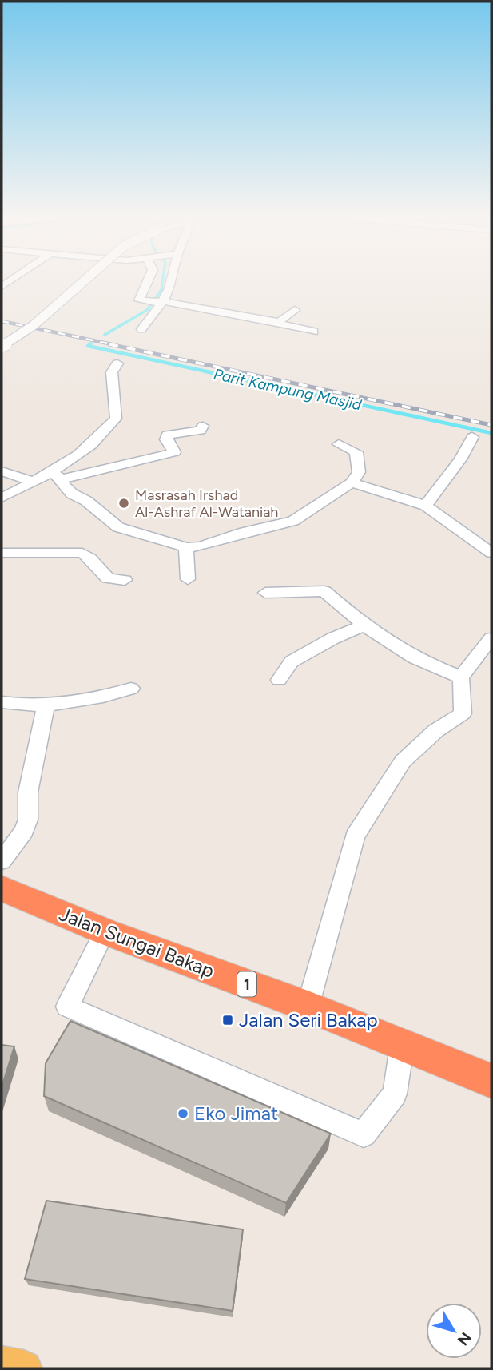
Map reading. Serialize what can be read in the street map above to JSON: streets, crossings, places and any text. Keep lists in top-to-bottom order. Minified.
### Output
{"streets":{"highway":["Jalan Sungai Bakap","1"]},"water":["Parit Kampung Masjid"],"places":{"other":["Masrasah Irshad Al-Ashraf Al-Wataniah","Eko Jimat"],"transit":["Jalan Seri Bakap"]},"north":"bottom right"}
